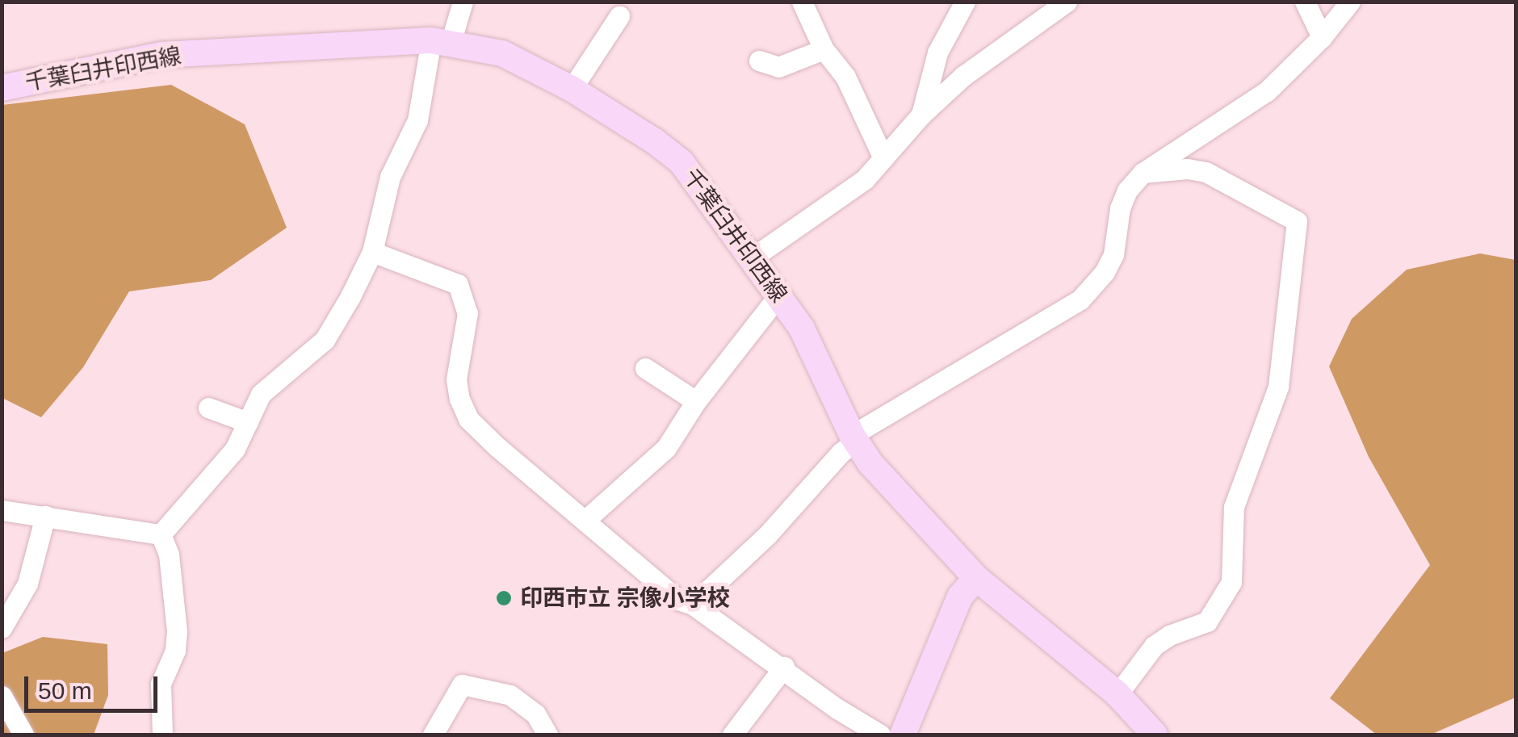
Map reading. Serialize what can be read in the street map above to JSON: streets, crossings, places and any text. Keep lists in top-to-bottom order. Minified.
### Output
{"streets":{"main road":["千葉臼井印西線"]},"places":["印西市立 宗像小学校"],"scale_bar":"50 m"}
